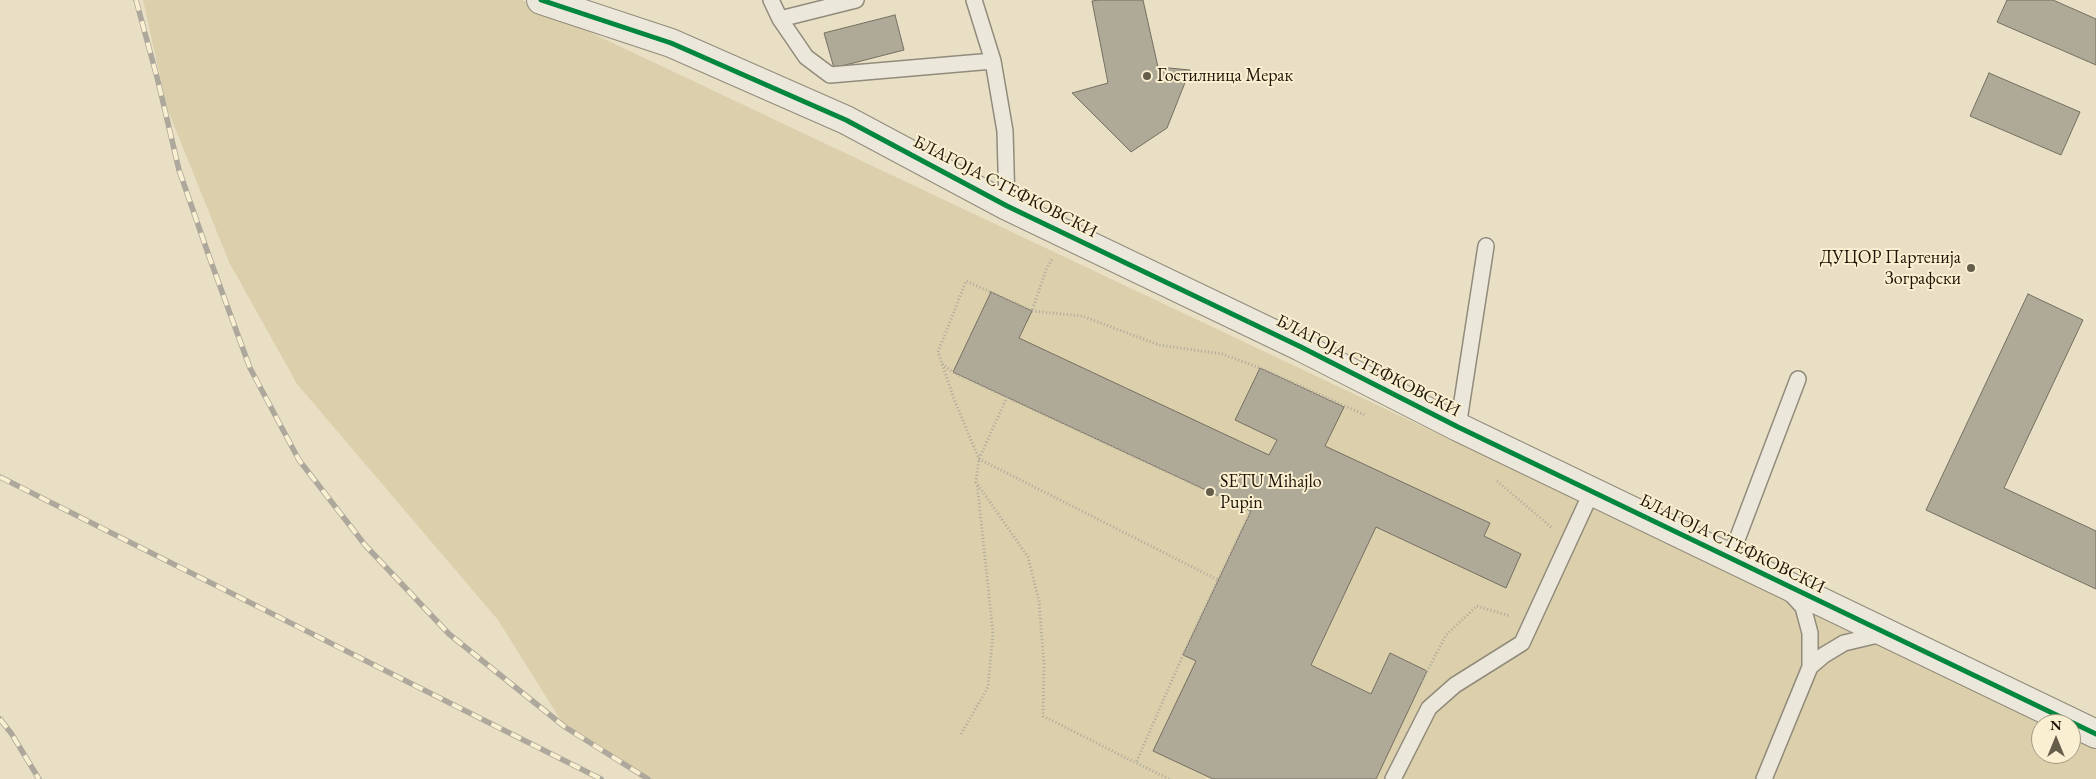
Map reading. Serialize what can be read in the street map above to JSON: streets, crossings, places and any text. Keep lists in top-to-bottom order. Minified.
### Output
{"streets":{"street":["БЛАГОЈА СТЕФКОВСКИ"]},"places":["Гостилница Мерак","ДУЦОР Партенија Зографски","SETU Mihajlo Pupin"],"north":"top"}
